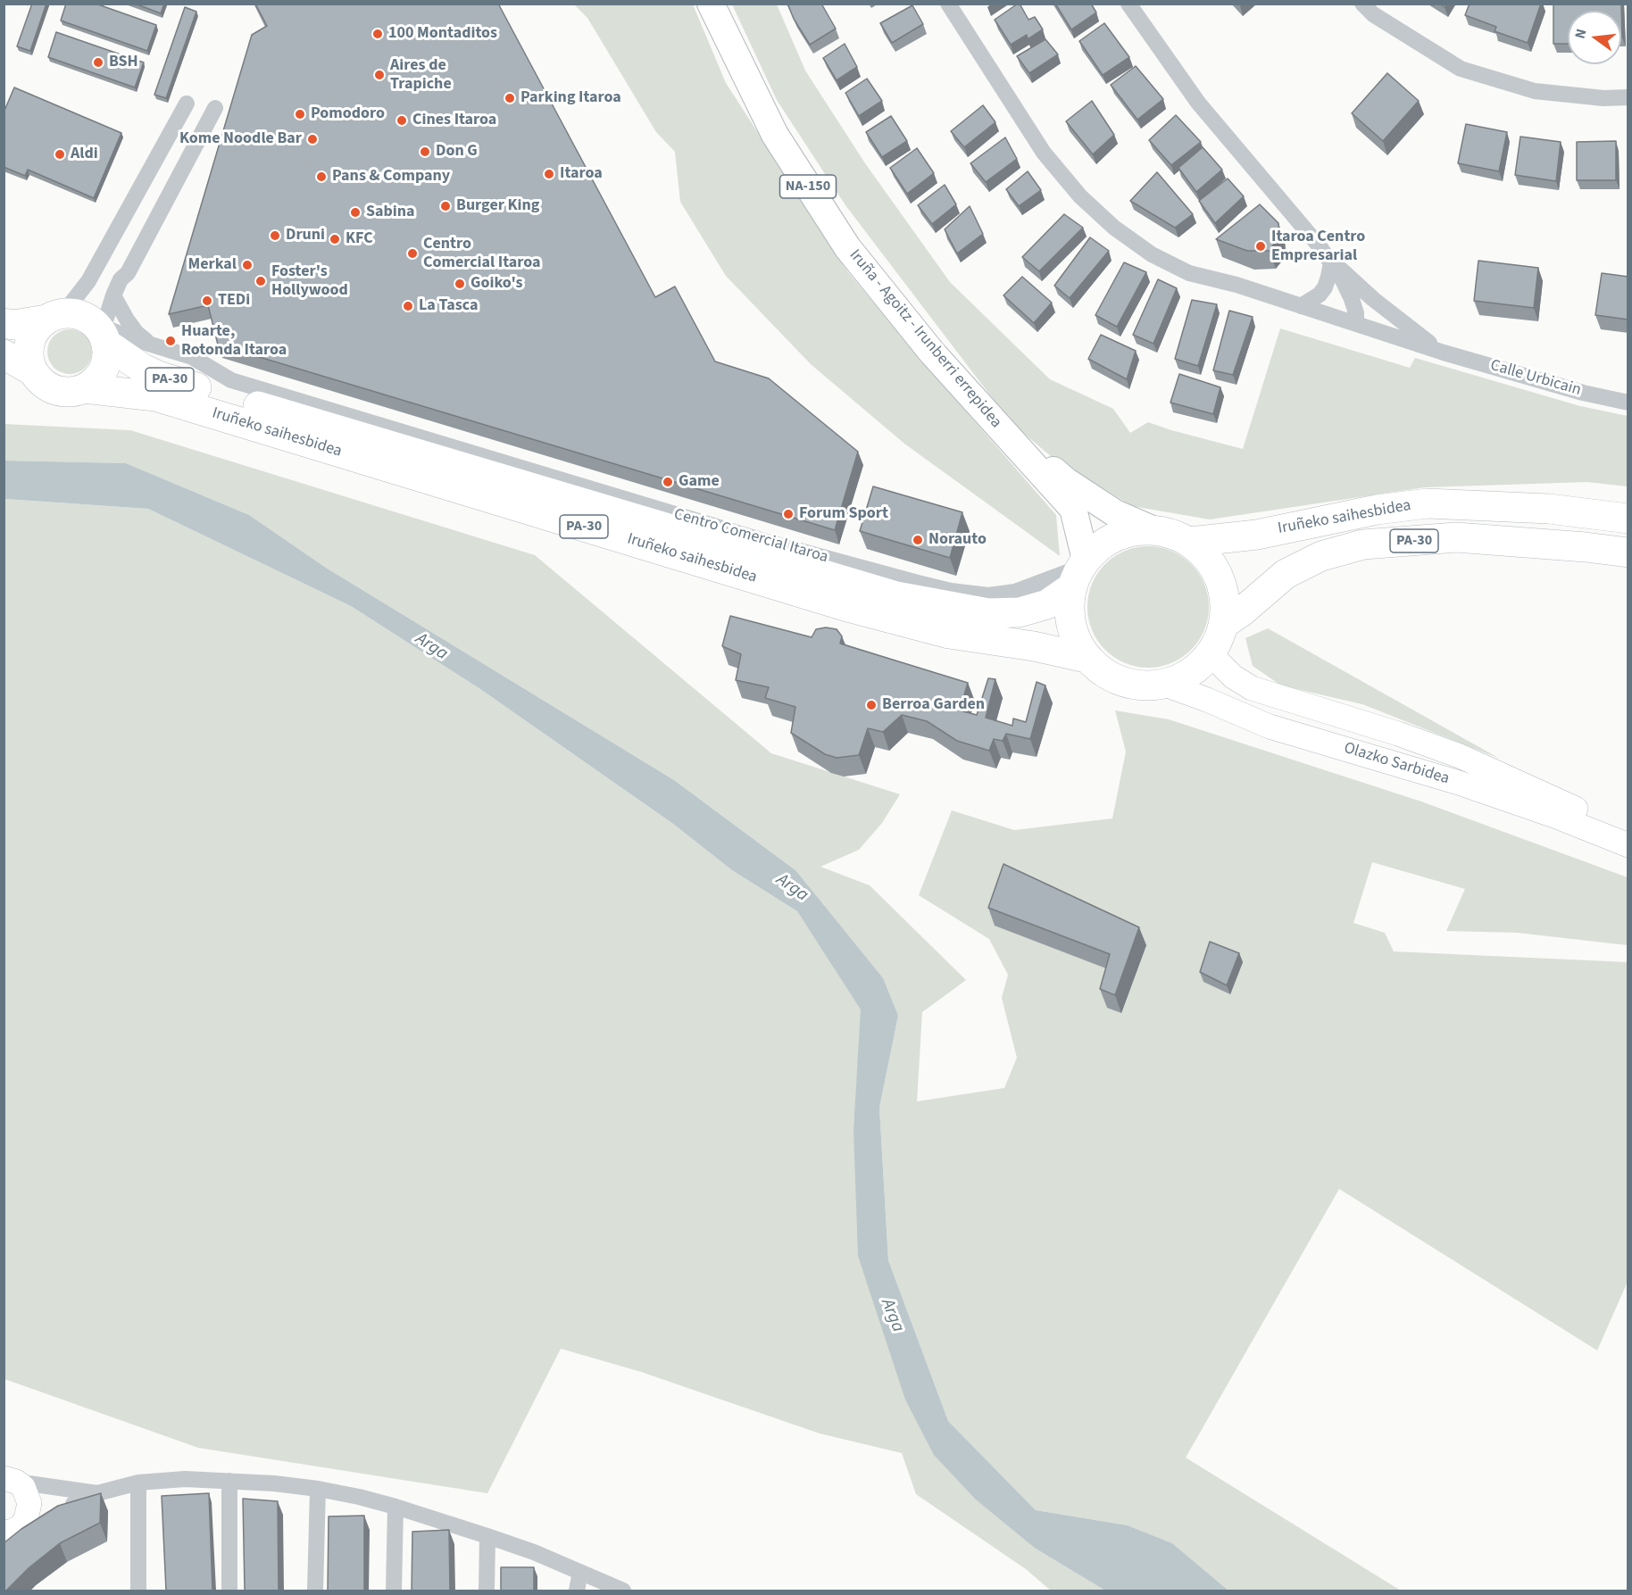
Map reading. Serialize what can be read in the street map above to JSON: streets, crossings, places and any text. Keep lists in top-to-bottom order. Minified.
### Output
{"streets":{"highway":["PA-30","Iruñeko saihesbidea"],"main road":["NA-150","Iruña - Agoitz - Irunberri errepidea"],"street":["Calle Urbicain","Centro Comercial Itaroa","Olazko Sarbidea"]},"crossings":[["Iruña - Agoitz - Irunberri errepidea","PA-30"],["Iruña - Agoitz - Irunberri errepidea","Iruñeko saihesbidea"],["Iruña - Agoitz - Irunberri errepidea","Centro Comercial Itaroa"],["Iruña - Agoitz - Irunberri errepidea","Olazko Sarbidea"],["PA-30","Iruñeko saihesbidea"],["PA-30","Centro Comercial Itaroa"],["PA-30","Olazko Sarbidea"],["Iruñeko saihesbidea","Centro Comercial Itaroa"],["Iruñeko saihesbidea","Olazko Sarbidea"],["Centro Comercial Itaroa","Olazko Sarbidea"]],"water":["Arga"],"places":["100 Montaditos","BSH","Aires de Trapiche","Parking Itaroa","Pomodoro","Cines Itaroa","Kome Noodle Bar","Don G","Aldi","Itaroa","Pans & Company","Burger King","Sabina","Druni","KFC","Itaroa Centro Empresarial","Centro Comercial Itaroa","Merkal","Foster's Hollywood","Goiko's","TEDi","La Tasca","Huarte, Rotonda Itaroa","Game","Forum Sport","Norauto","Berroa Garden"],"north":"left"}
